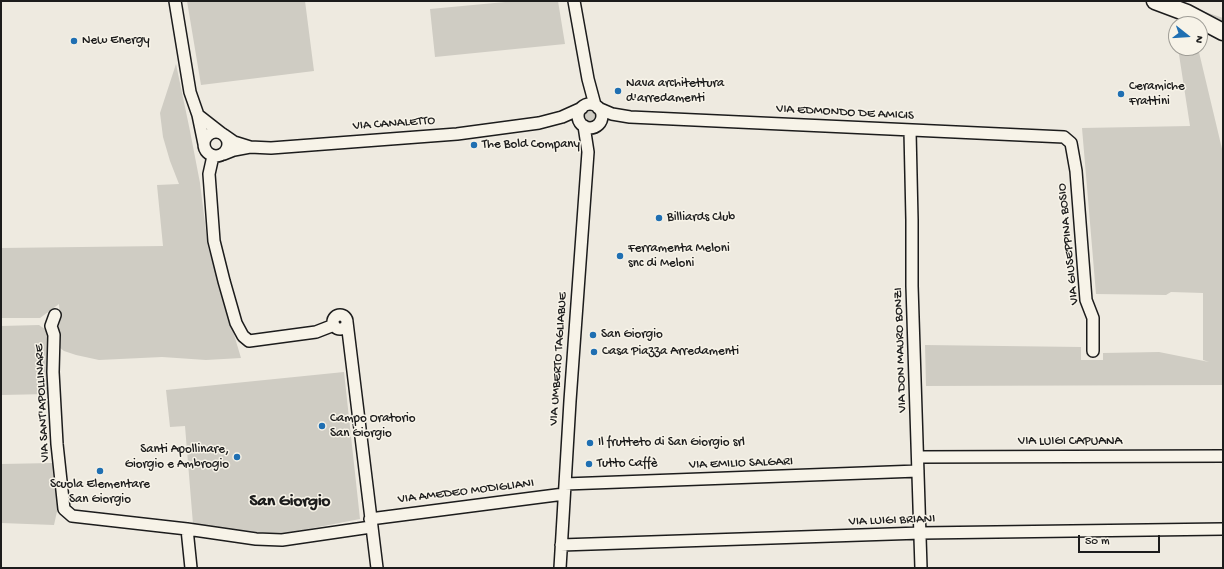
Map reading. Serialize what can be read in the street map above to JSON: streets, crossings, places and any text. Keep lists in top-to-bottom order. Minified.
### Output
{"streets":{"street":["VIA EDMONDO DE AMICIS","VIA CANALETTO","VIA GIUSEPPINA BOSIO","VIA DON MAURO BONZI","VIA UMBERTO TAGLIABUE","VIA SANT'APOLLINARE","VIA LUIGI CAPUANA","VIA EMILIO SALGARI","VIA AMEDEO MODIGLIANI","VIA LUIGI BRIANI"]},"crossings":[["VIA EDMONDO DE AMICIS","VIA CANALETTO"],["VIA EDMONDO DE AMICIS","VIA GIUSEPPINA BOSIO"],["VIA EDMONDO DE AMICIS","VIA DON MAURO BONZI"],["VIA EDMONDO DE AMICIS","VIA UMBERTO TAGLIABUE"],["VIA CANALETTO","VIA UMBERTO TAGLIABUE"],["VIA DON MAURO BONZI","VIA LUIGI CAPUANA"],["VIA DON MAURO BONZI","VIA EMILIO SALGARI"],["VIA DON MAURO BONZI","VIA LUIGI BRIANI"],["VIA UMBERTO TAGLIABUE","VIA EMILIO SALGARI"],["VIA UMBERTO TAGLIABUE","VIA AMEDEO MODIGLIANI"],["VIA UMBERTO TAGLIABUE","VIA LUIGI BRIANI"],["VIA SANT'APOLLINARE","VIA AMEDEO MODIGLIANI"],["VIA EMILIO SALGARI","VIA AMEDEO MODIGLIANI"]],"districts":["San Giorgio"],"places":["New Energy","Nava architettura d'arredamenti","Ceramiche Frattini","The Bold Company","Billiards Club","Ferramenta Meloni snc di Meloni","San Giorgio","Casa Piazza Arredamenti","Campo Oratorio San Giorgio","Il frutteto di San Giorgio srl","Santi Apollinare, Giorgio e Ambrogio","Tutto Caffè","Scuola Elementare San Giorgio"],"scale_bar":"50 m","north":"right"}
